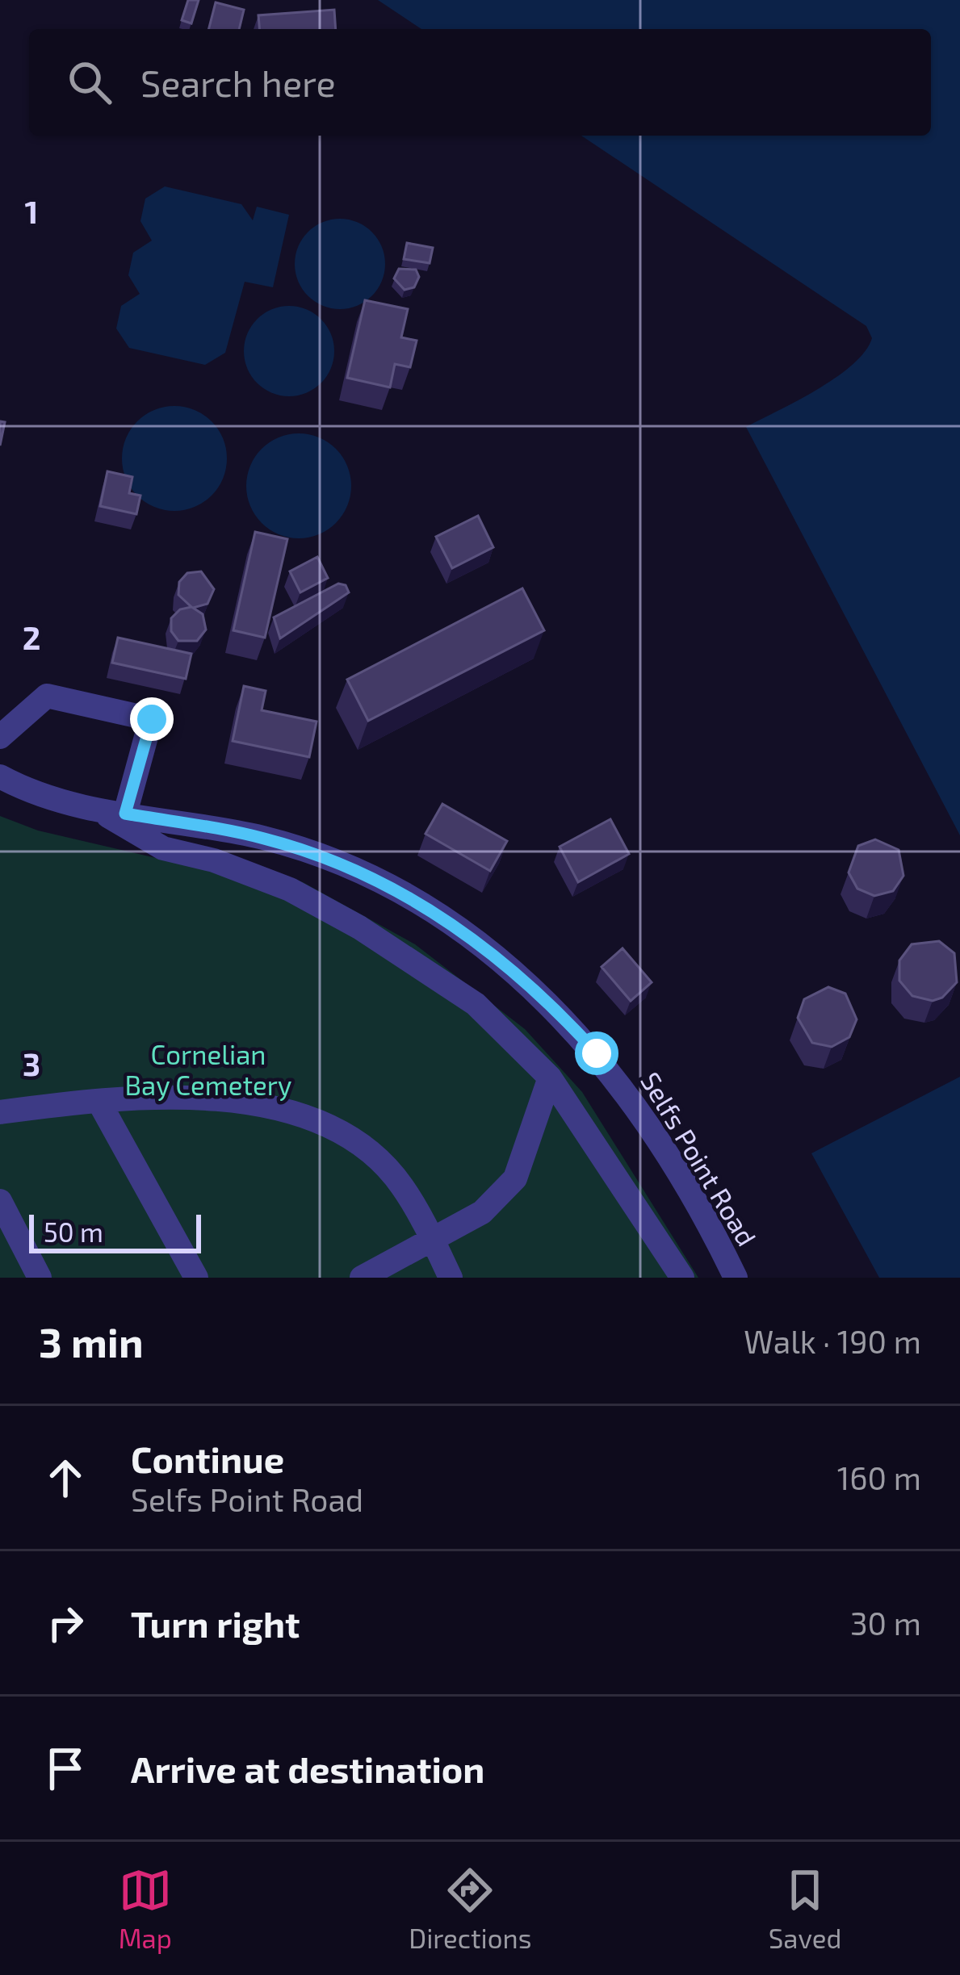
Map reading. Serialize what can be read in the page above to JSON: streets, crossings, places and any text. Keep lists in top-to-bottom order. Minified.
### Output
{"streets":{"street":["Selfs Point Road"]},"parks":["Cornelian Bay Cemetery"],"scale_bar":"50 m","page":{"search":"Search here","scale":"50 m","heading":["3 min","Walk · 190 m"],"list":[["Continue","Selfs Point Road","160 m"],["Turn right","30 m"],"Arrive at destination"],"nav":["Map","Directions","Saved"]},"grid":{"rows":["1","2","3"]}}
